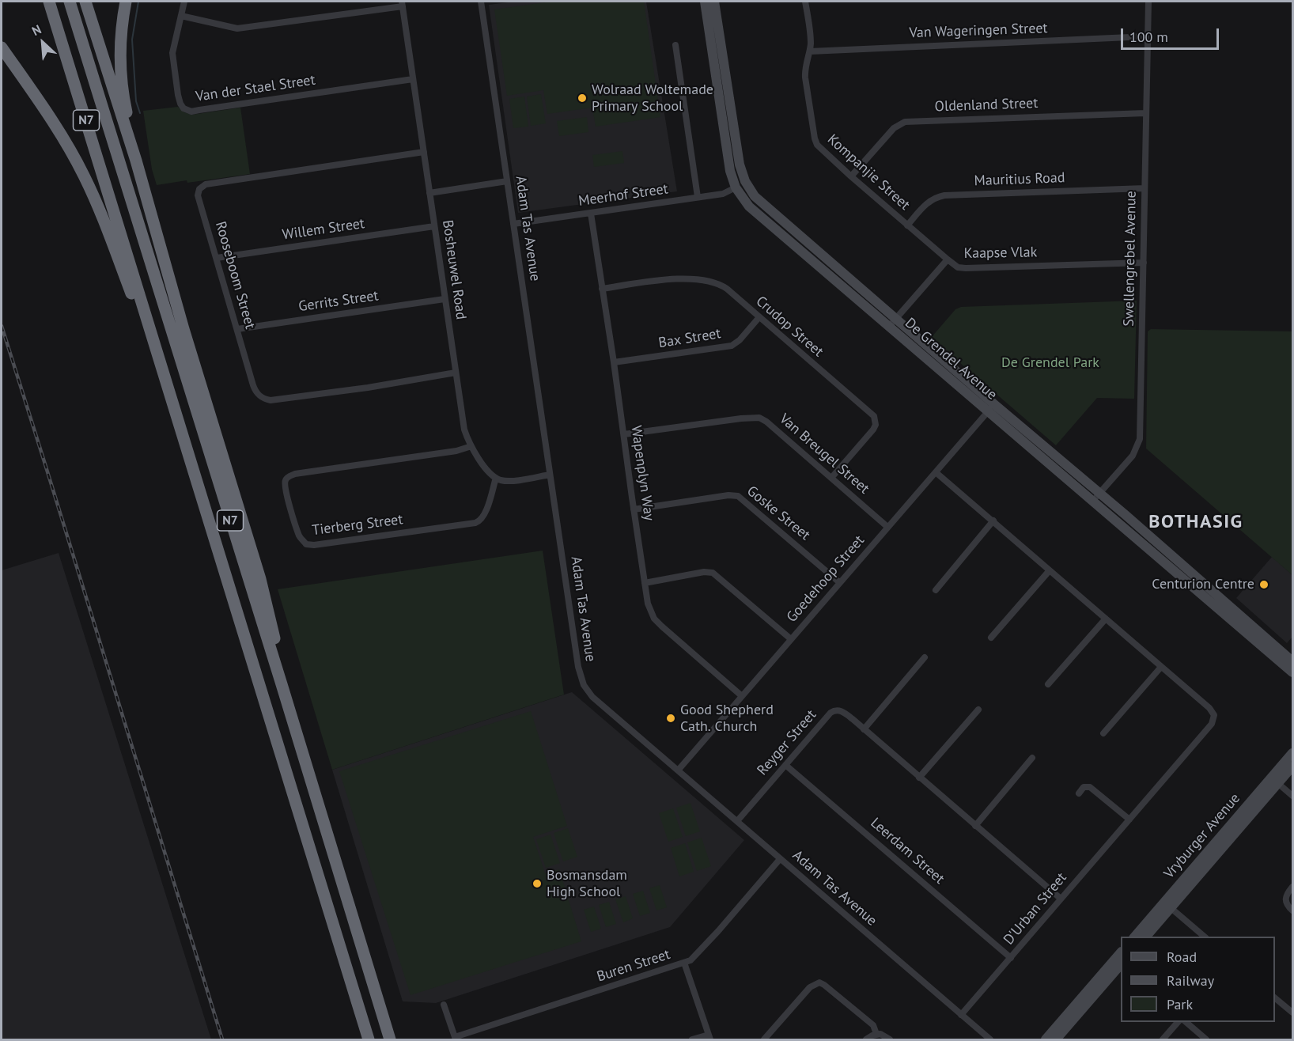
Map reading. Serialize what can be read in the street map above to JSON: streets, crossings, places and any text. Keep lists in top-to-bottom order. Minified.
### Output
{"streets":{"highway":["N7"],"street":["Van Wageringen Street","Van der Stael Street","Oldenland Street","Kompanjie Street","Mauritius Road","Meerhof Street","Adam Tas Avenue","Willem Street","Kaapse Vlak","Swellengrebel Avenue","Bosheuwel Road","Rooseboom Street","Gerrits Street","Crudop Street","Bax Street","De Grendel Avenue","Van Breugel Street","Wapenplyn Way","Goske Street","Tierberg Street","Goedehoop Street","Reyger Street","Vryburger Avenue","Leerdam Street","D'Urban Street","Buren Street"]},"crossings":[["Van Wageringen Street","Kompanjie Street"],["Van Wageringen Street","Swellengrebel Avenue"],["Van der Stael Street","Bosheuwel Road"],["Oldenland Street","Kompanjie Street"],["Oldenland Street","Swellengrebel Avenue"],["Kompanjie Street","Mauritius Road"],["Kompanjie Street","Kaapse Vlak"],["Mauritius Road","Swellengrebel Avenue"],["Meerhof Street","Adam Tas Avenue"],["Meerhof Street","De Grendel Avenue"],["Meerhof Street","Wapenplyn Way"],["Adam Tas Avenue","Goedehoop Street"],["Adam Tas Avenue","Reyger Street"],["Adam Tas Avenue","D'Urban Street"],["Adam Tas Avenue","Buren Street"],["Willem Street","Bosheuwel Road"],["Willem Street","Rooseboom Street"],["Kaapse Vlak","Swellengrebel Avenue"],["Kaapse Vlak","De Grendel Avenue"],["Swellengrebel Avenue","De Grendel Avenue"],["Bosheuwel Road","Rooseboom Street"],["Bosheuwel Road","Gerrits Street"],["Bosheuwel Road","Tierberg Street"],["Rooseboom Street","Gerrits Street"],["Crudop Street","Bax Street"],["Crudop Street","Van Breugel Street"],["Crudop Street","Wapenplyn Way"],["Bax Street","Wapenplyn Way"],["De Grendel Avenue","Goedehoop Street"],["Van Breugel Street","Wapenplyn Way"],["Van Breugel Street","Goedehoop Street"],["Wapenplyn Way","Goske Street"],["Wapenplyn Way","Goedehoop Street"],["Goske Street","Goedehoop Street"],["Goedehoop Street","D'Urban Street"],["Reyger Street","Leerdam Street"],["Reyger Street","D'Urban Street"],["Leerdam Street","D'Urban Street"]],"districts":["BOTHASIG"],"parks":["De Grendel Park"],"places":["Wolraad Woltemade Primary School","Centurion Centre","Good Shepherd Cath. Church","Bosmansdam High School"],"legend":["Road","Railway","Park"],"scale_bar":"100 m","north":"top left"}
